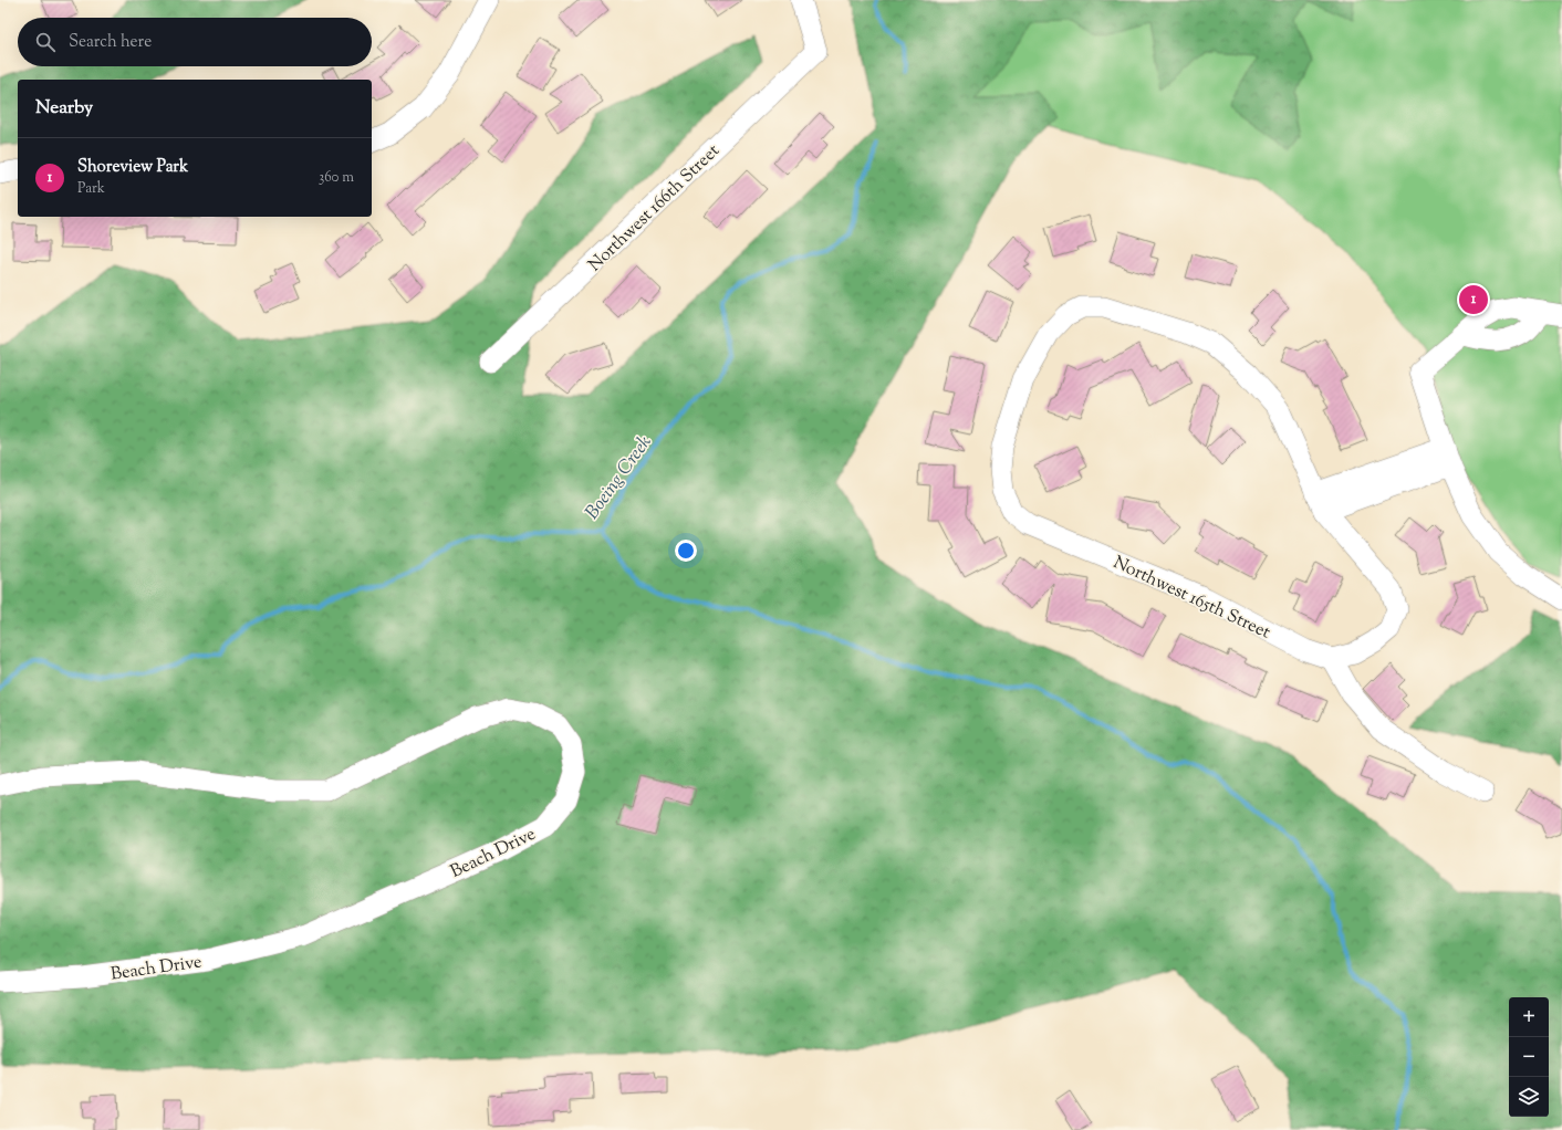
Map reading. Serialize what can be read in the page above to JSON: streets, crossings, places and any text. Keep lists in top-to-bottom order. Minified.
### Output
{"streets":{"street":["Northwest 166th Street","Northwest 165th Street","Beach Drive"]},"water":["Boeing Creek"],"page":{"search":"Search here","heading":"Nearby","list":[{"mark":"1","name":"Shoreview Park","note":"Park","value":"360 m"}],"pins":"1","map_buttons":["+","−"]}}
